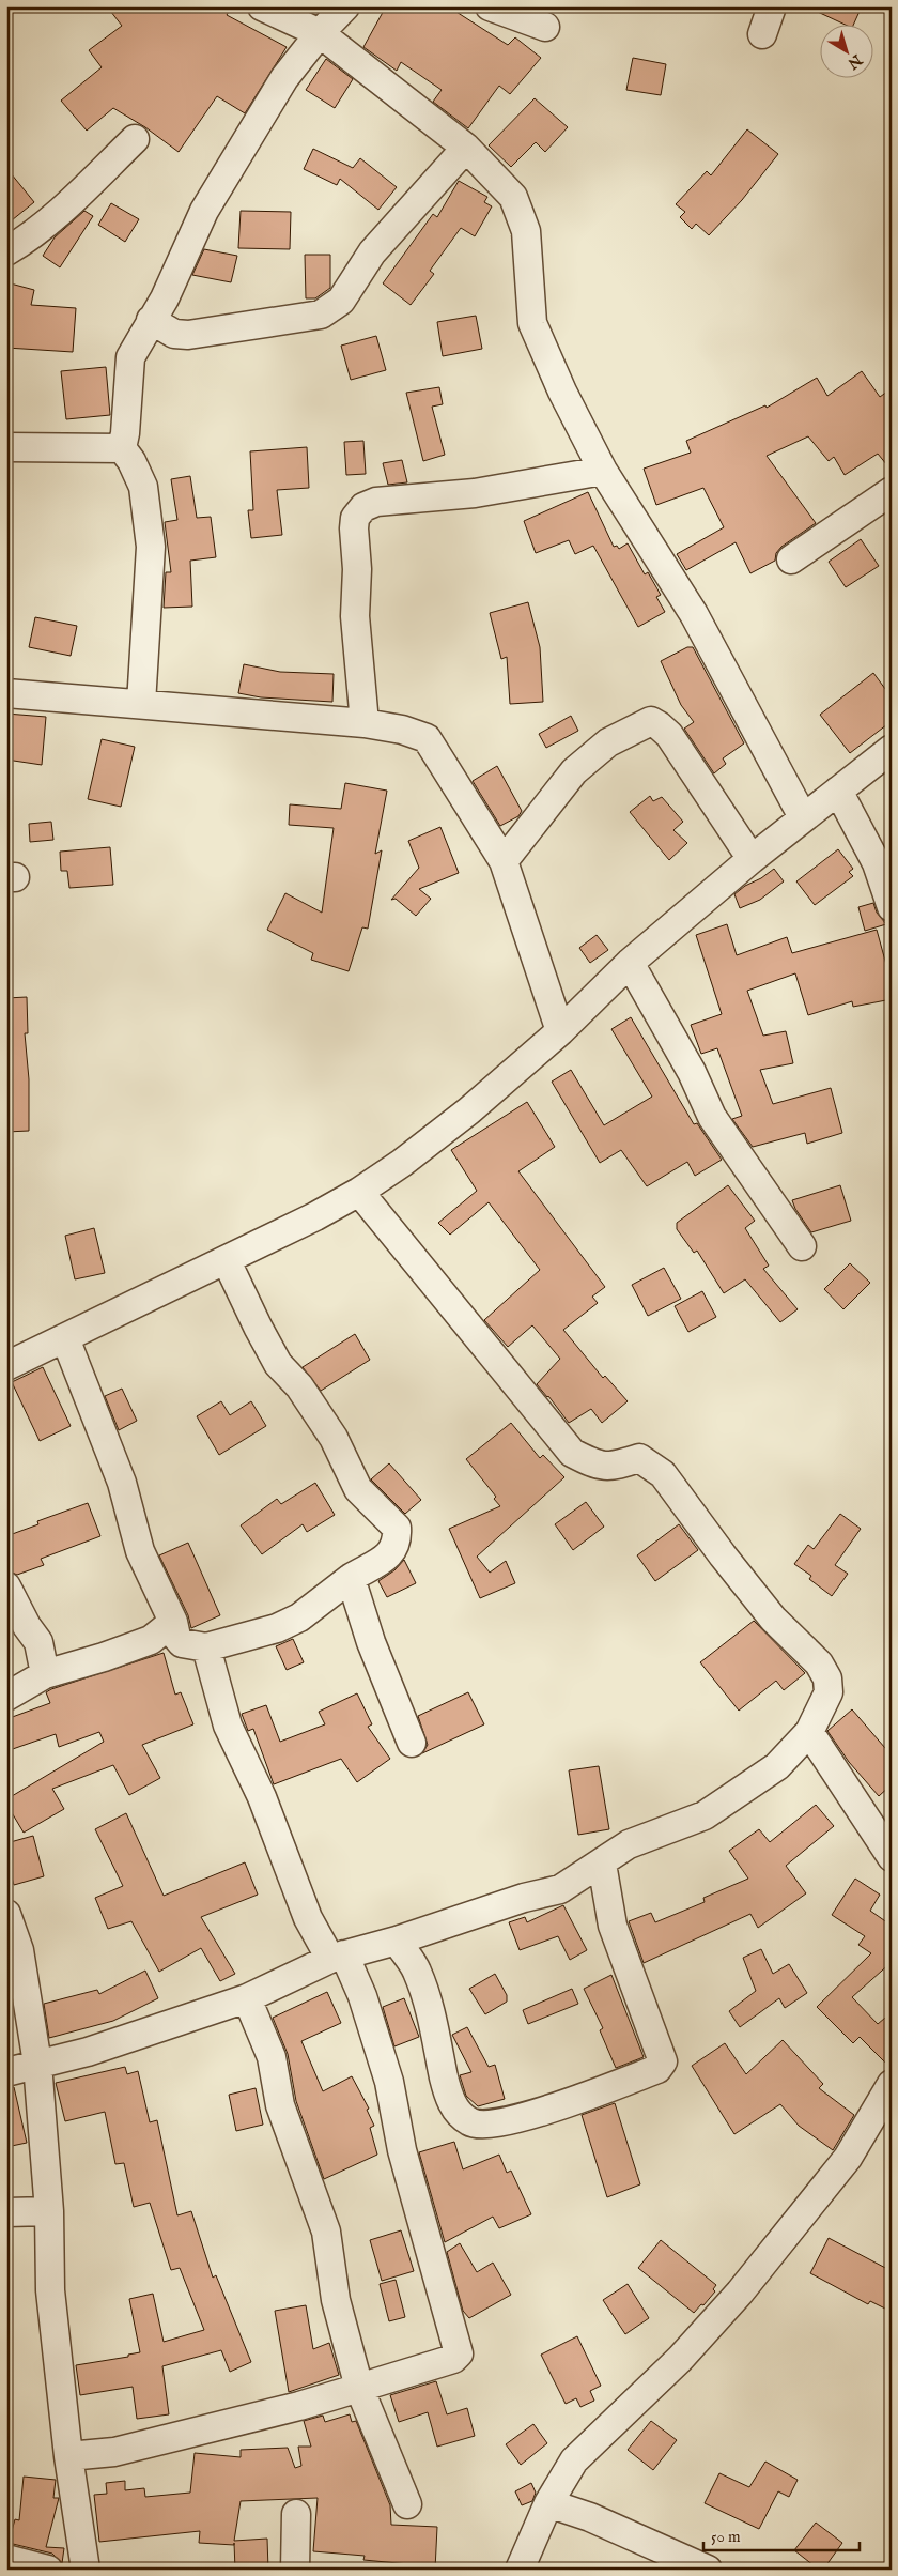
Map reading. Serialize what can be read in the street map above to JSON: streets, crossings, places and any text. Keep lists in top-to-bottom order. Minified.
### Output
{"scale_bar":"50 m","north":"bottom right"}
